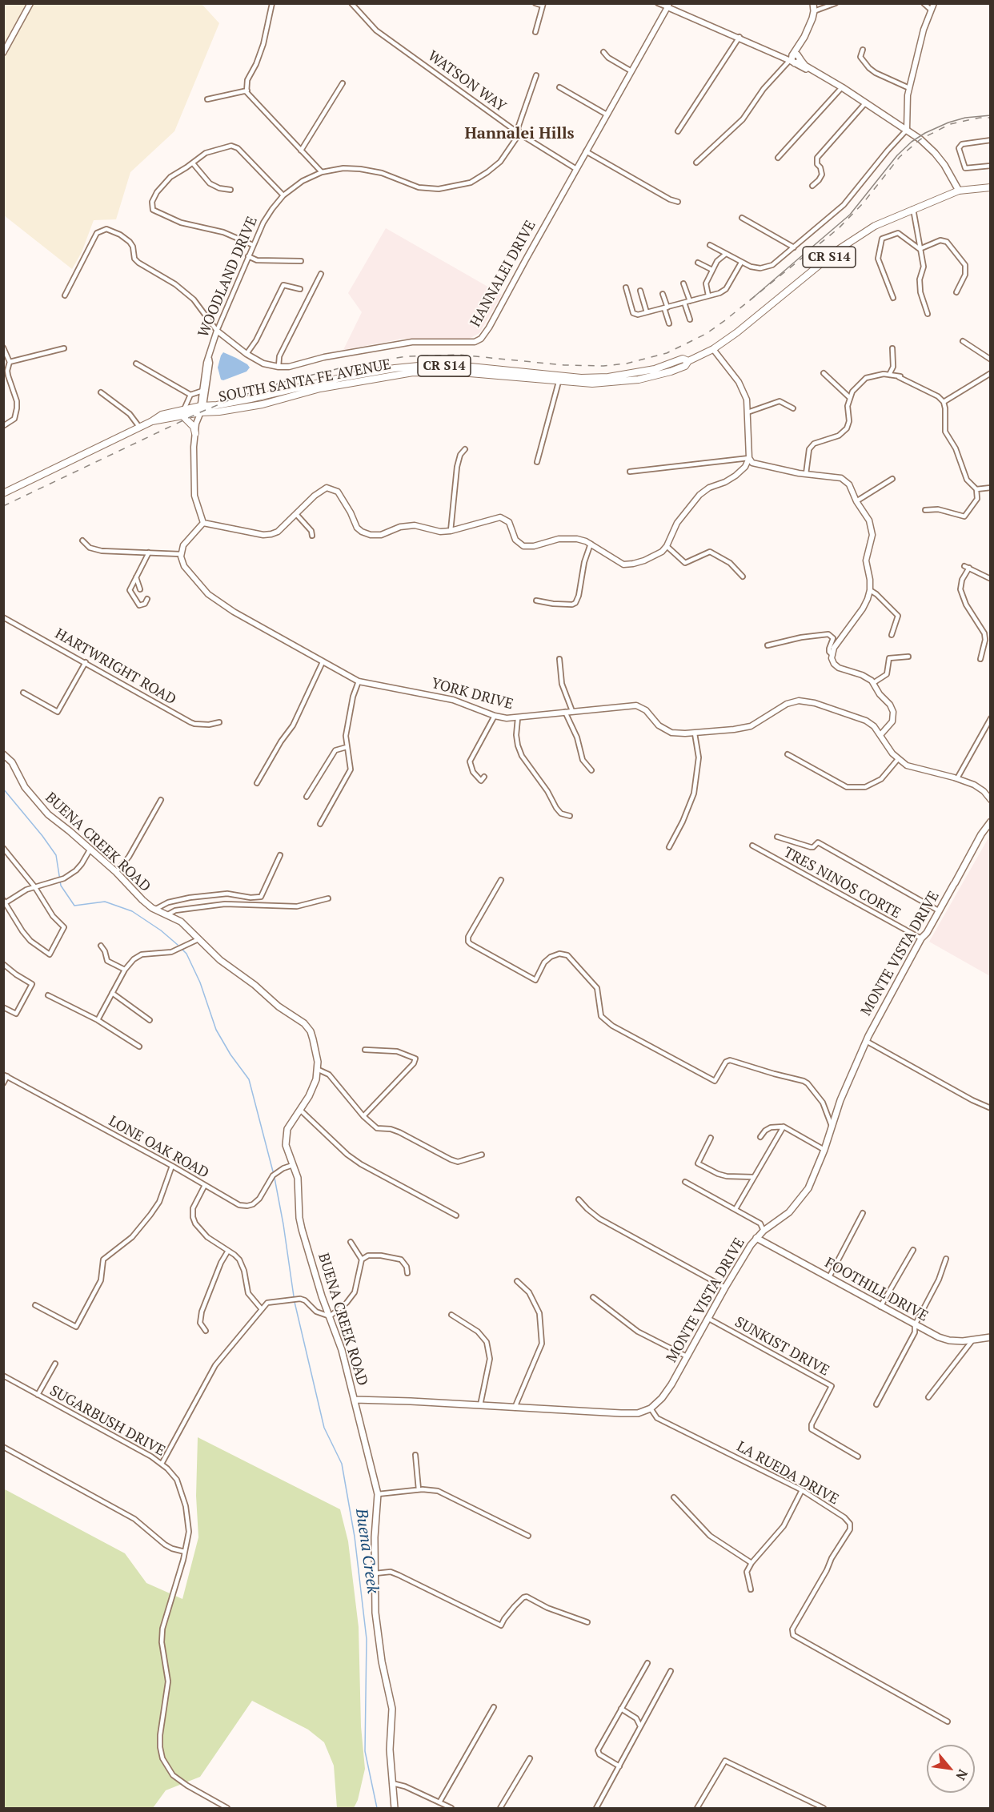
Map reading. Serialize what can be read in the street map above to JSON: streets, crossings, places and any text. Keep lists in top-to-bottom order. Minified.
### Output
{"streets":{"main road":["CR S14","SOUTH SANTA FE AVENUE","BUENA CREEK ROAD","MONTE VISTA DRIVE","FOOTHILL DRIVE"],"street":["WATSON WAY","HANNALEI DRIVE","WOODLAND DRIVE","HARTWRIGHT ROAD","YORK DRIVE","TRES NINOS CORTE","LONE OAK ROAD","SUNKIST DRIVE","SUGARBUSH DRIVE","LA RUEDA DRIVE"]},"crossings":[["WATSON WAY","HANNALEI DRIVE"],["WATSON WAY","WOODLAND DRIVE"],["HANNALEI DRIVE","WOODLAND DRIVE"],["WOODLAND DRIVE","SOUTH SANTA FE AVENUE"],["BUENA CREEK ROAD","LONE OAK ROAD"],["TRES NINOS CORTE","MONTE VISTA DRIVE"],["MONTE VISTA DRIVE","FOOTHILL DRIVE"],["MONTE VISTA DRIVE","SUNKIST DRIVE"],["MONTE VISTA DRIVE","LA RUEDA DRIVE"]],"districts":["Hannalei Hills"],"water":["Buena Creek"],"north":"bottom right"}
